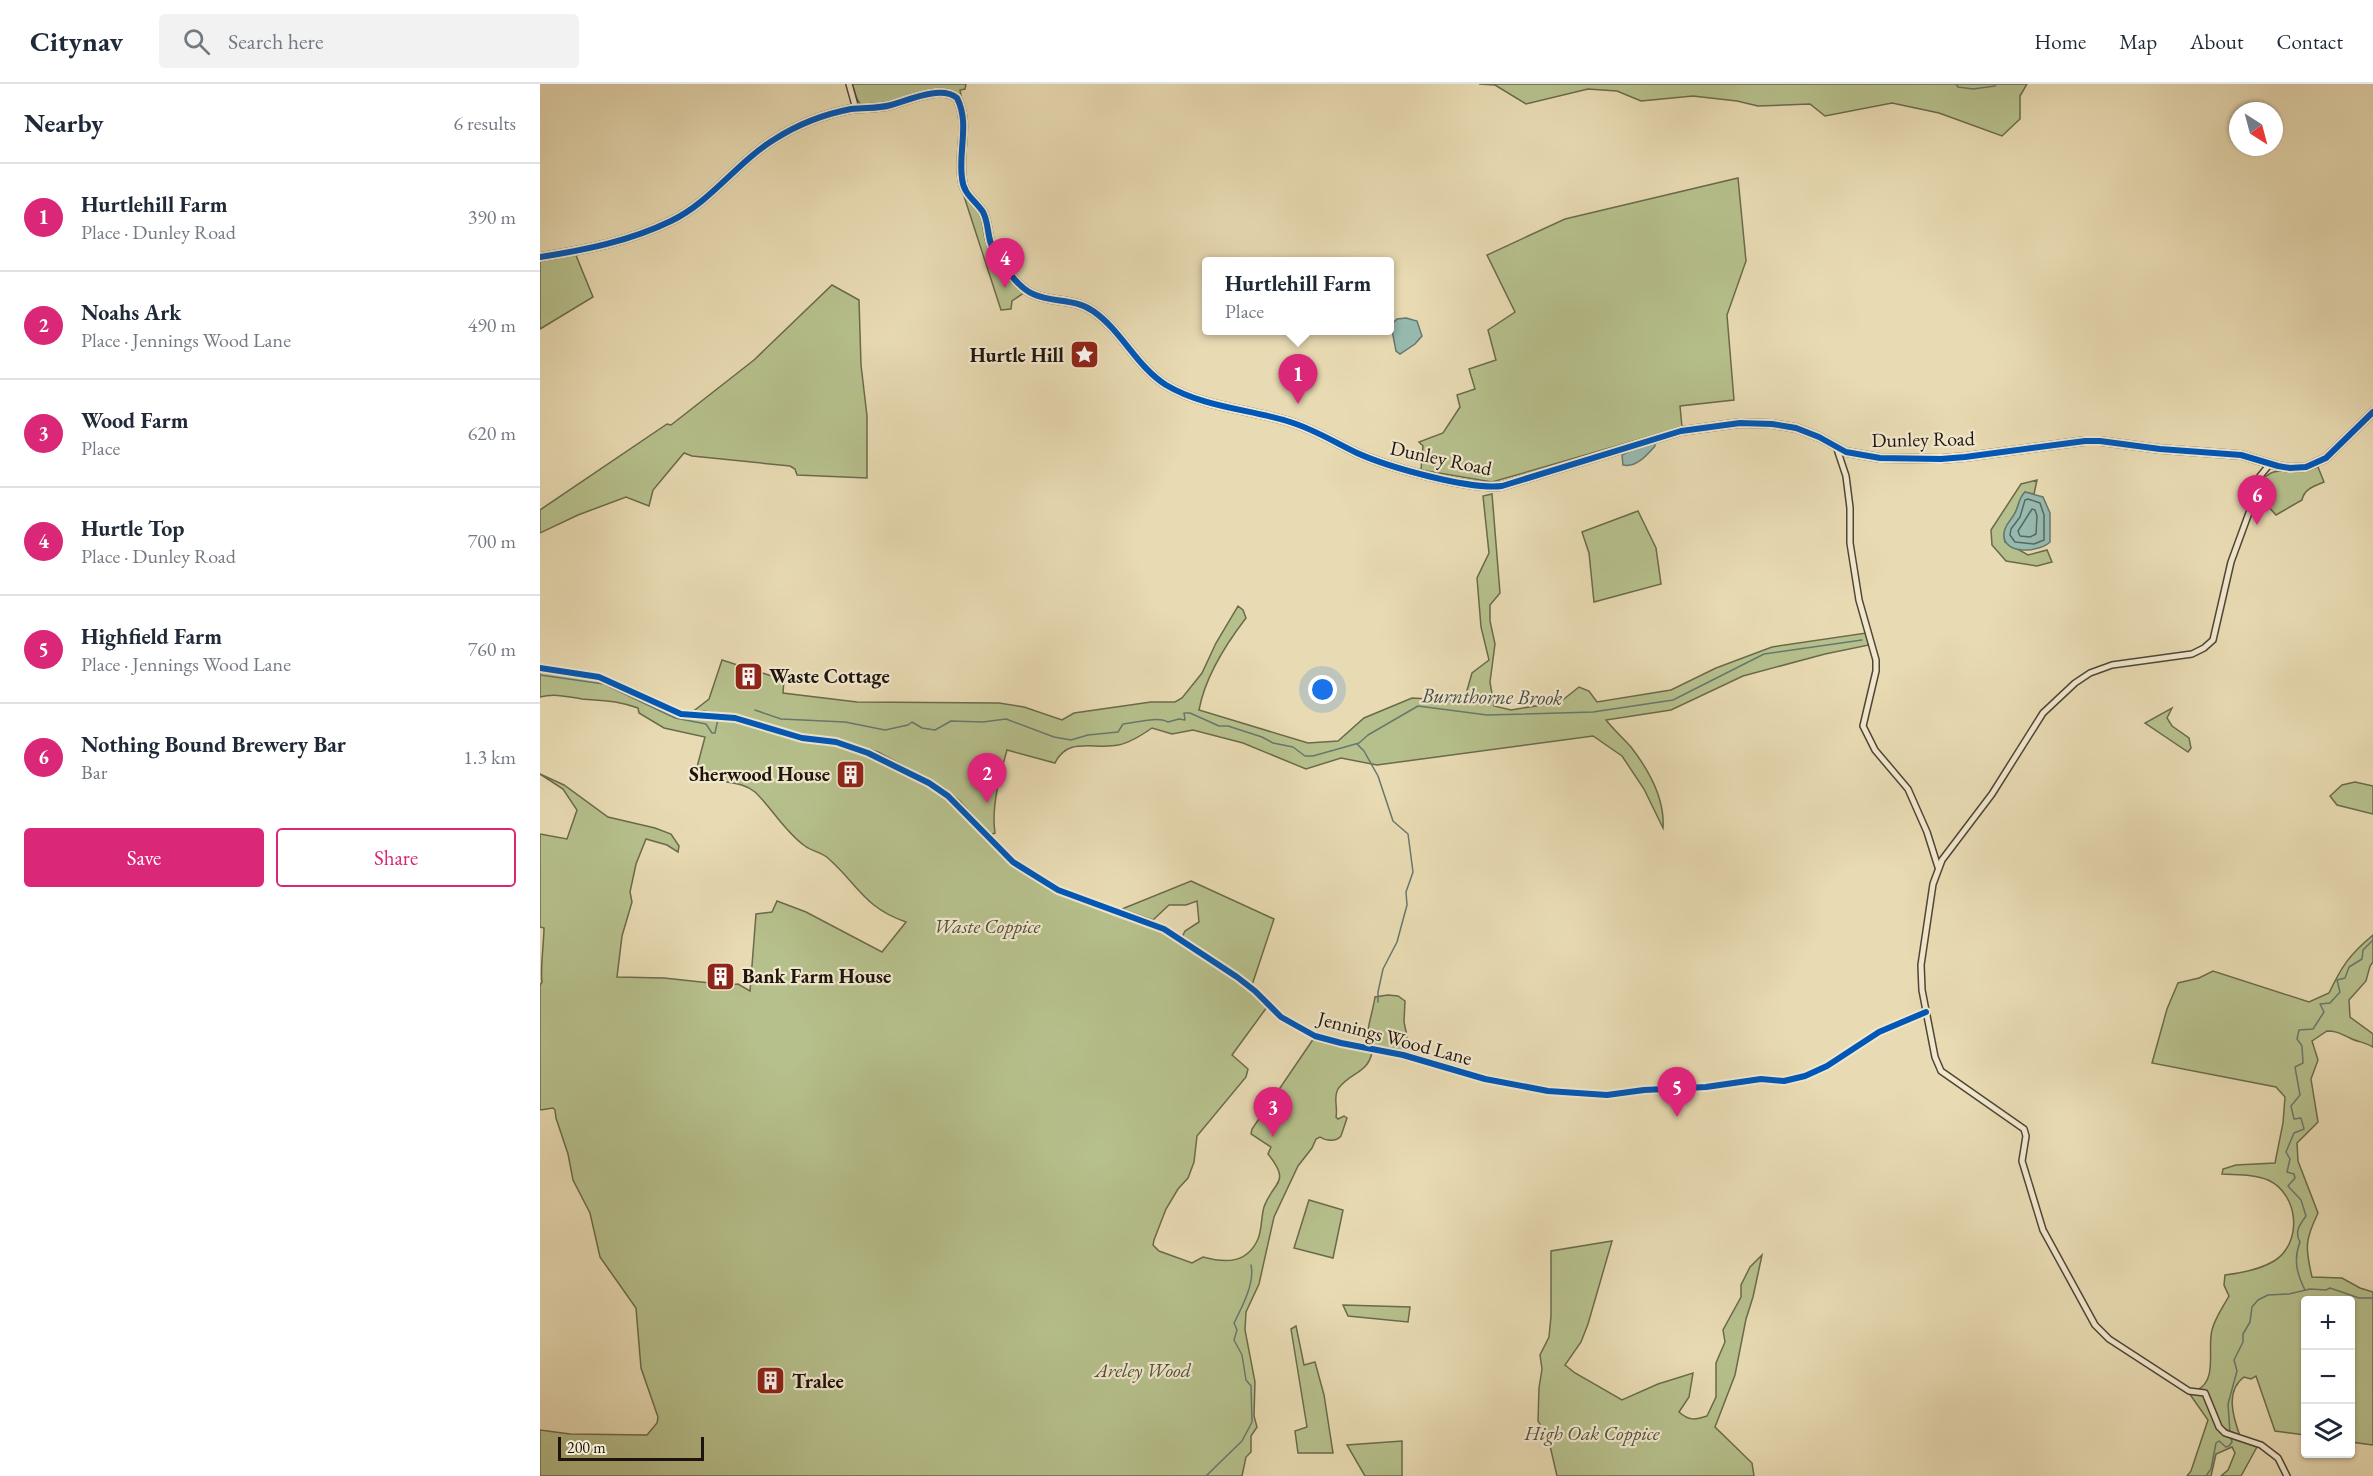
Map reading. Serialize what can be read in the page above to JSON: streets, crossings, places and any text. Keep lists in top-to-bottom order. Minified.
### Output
{"streets":{"street":["Dunley Road","Jennings Wood Lane"]},"water":["Burnthorne Brook"],"parks":["Waste Coppice","Areley Wood","High Oak Coppice"],"places":{"place":["Hurtle Hill"],"building":["Waste Cottage","Sherwood House","Bank Farm House","Tralee"]},"scale_bar":"200 m","north":"bottom right","page":{"header":"Citynav","search":"Search here","nav":["Home","Map","About","Contact"],"heading":["Nearby","6 results"],"list":[{"mark":"1","name":"Hurtlehill Farm","note":"Place · Dunley Road","value":"390 m"},{"mark":"2","name":"Noahs Ark","note":"Place · Jennings Wood Lane","value":"490 m"},{"mark":"3","name":"Wood Farm","note":"Place","value":"620 m"},{"mark":"4","name":"Hurtle Top","note":"Place · Dunley Road","value":"700 m"},{"mark":"5","name":"Highfield Farm","note":"Place · Jennings Wood Lane","value":"760 m"},{"mark":"6","name":"Nothing Bound Brewery Bar","note":"Bar","value":"1.3 km"}],"pins":["4","1","6","2","5","3"],"popup":["Hurtlehill Farm","Place"],"buttons":["Save","Share"],"map_buttons":["+","−"],"scale":"200 m"}}
